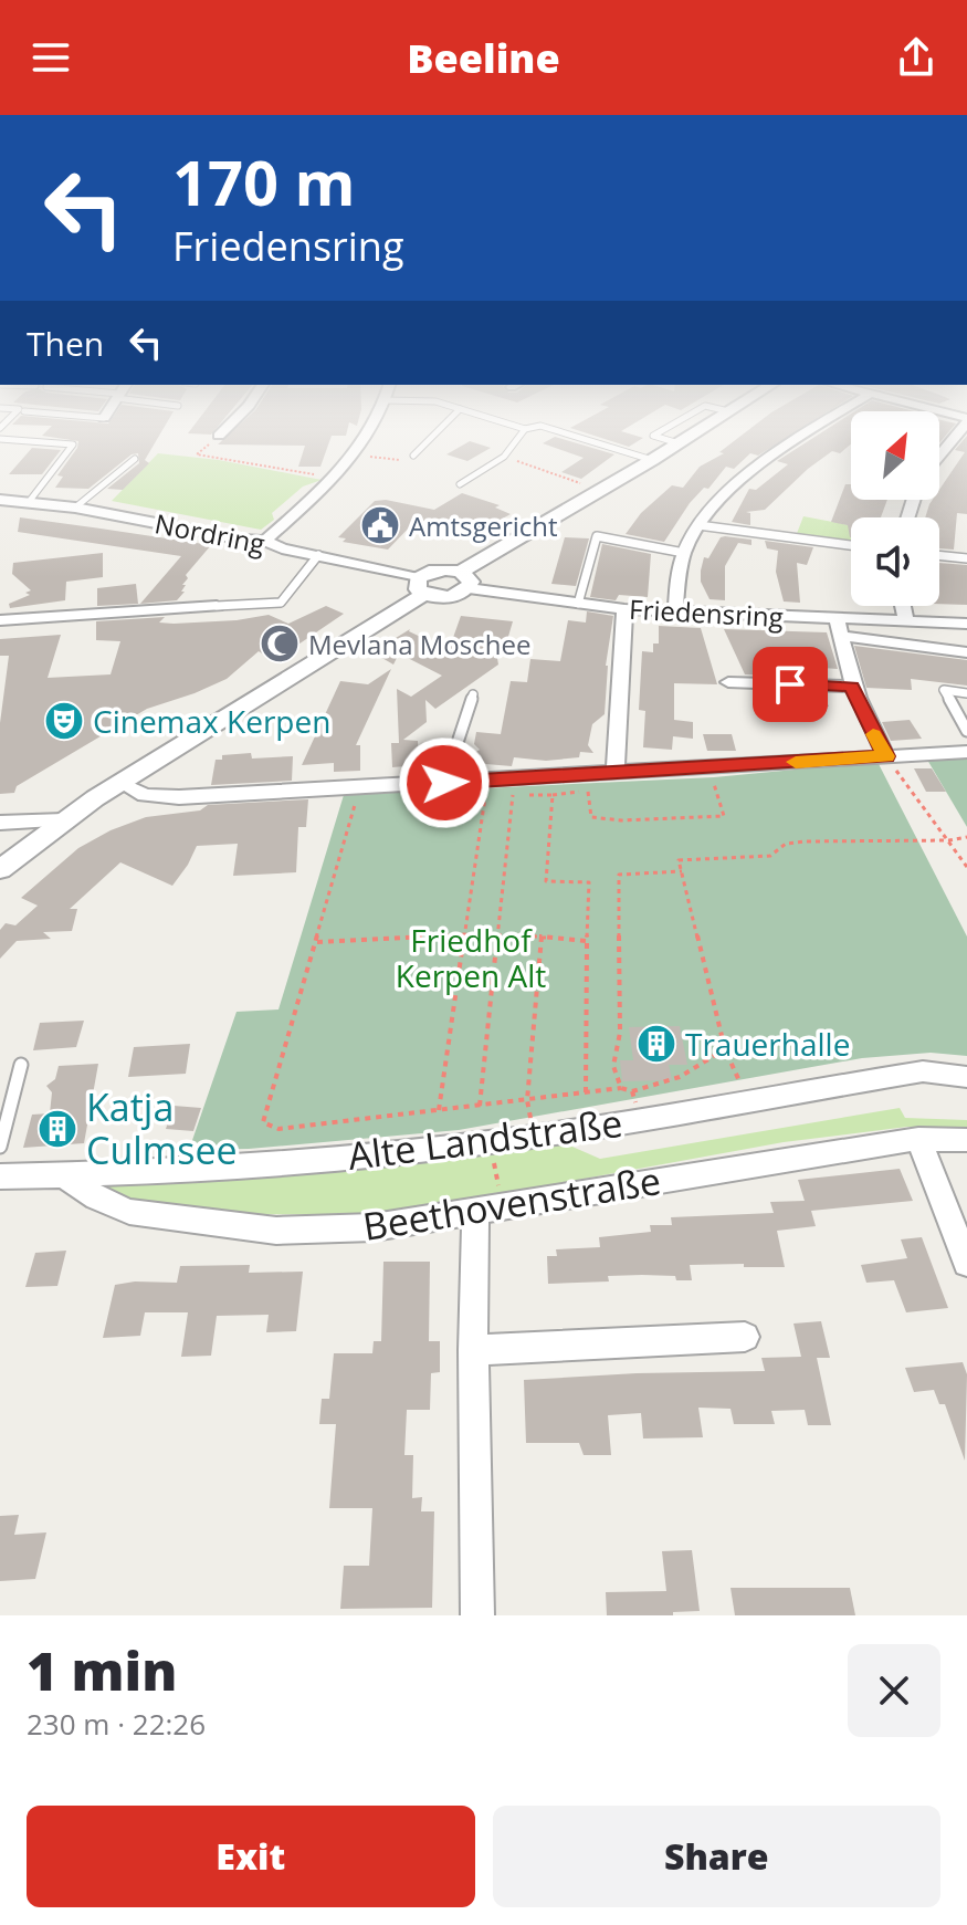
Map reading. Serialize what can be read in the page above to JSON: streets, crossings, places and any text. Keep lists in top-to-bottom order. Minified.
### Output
{"streets":{"street":["Nordring","Friedensring","Alte Landstraße","Beethovenstraße"]},"crossings":[["Alte Landstraße","Beethovenstraße"]],"parks":["Friedhof Kerpen Alt"],"places":{"public building":["Amtsgericht"],"mosque":["Mevlana Moschee"],"theatre":["Cinemax Kerpen"],"building":["Trauerhalle","Katja Culmsee"]},"north":"top right","page":{"header":"Beeline","turn":["170 m","Friedensring"],"then":"Then","heading":["1 min","230 m · 22:26"],"buttons":["Exit","Share"]}}
